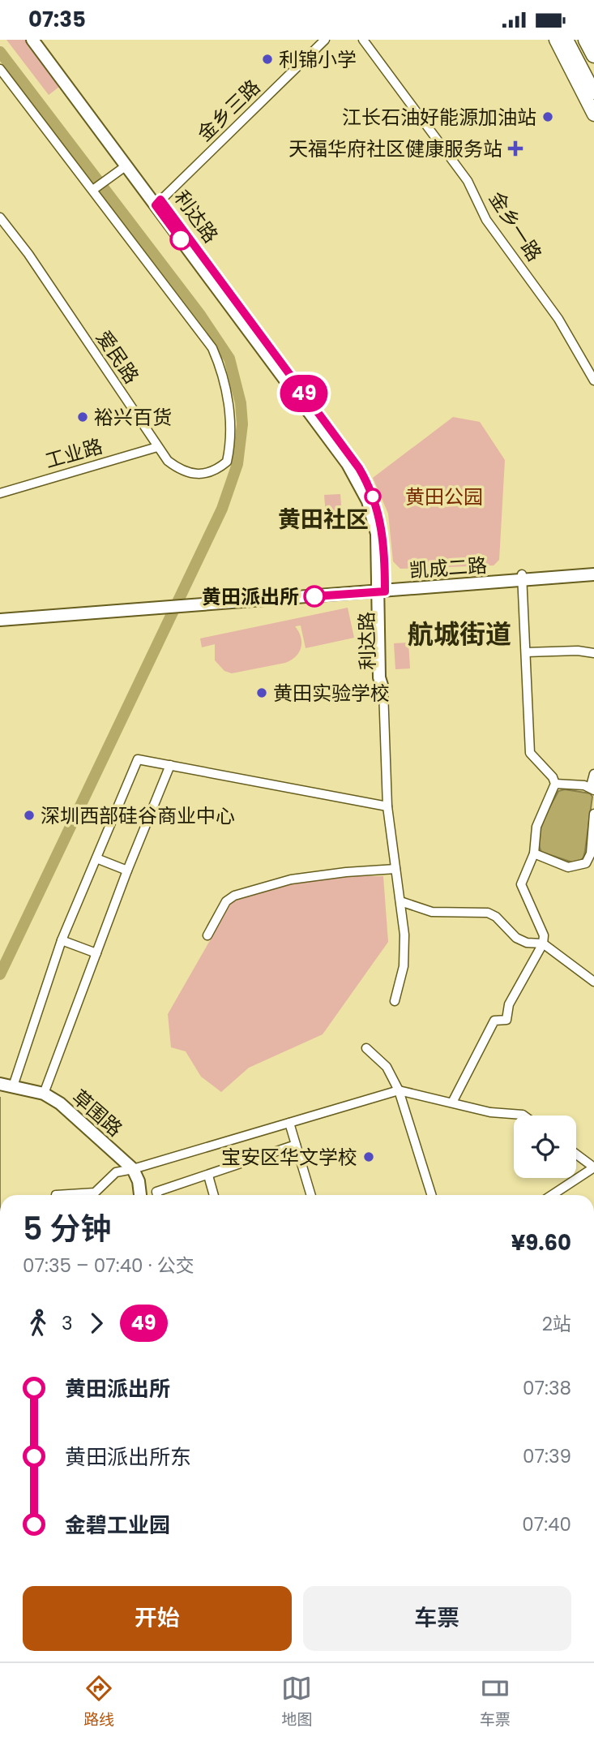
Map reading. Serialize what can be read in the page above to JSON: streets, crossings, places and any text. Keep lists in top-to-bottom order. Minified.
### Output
{"streets":{"street":["金乡三路","利达路","金乡一路","爱民路","工业路","凯成二路","草围路"]},"crossings":[["金乡三路","利达路"],["利达路","凯成二路"],["爱民路","工业路"]],"districts":["黄田社区","航城街道"],"parks":["黄田公园"],"places":{"other":["利锦小学","江长石油好能源加油站","裕兴百货","黄田派出所","黄田实验学校","深圳西部硅谷商业中心","宝安区华文学校"],"health":["天福华府社区健康服务站"]},"lines":["bus line 49"],"page":{"status":"07:35","on_map":"49","heading":["5 分钟","07:35 – 07:40 · 公交","¥9.60"],"legs":["3","49","2站"],"list":[{"name":"黄田派出所","value":"07:38"},{"name":"黄田派出所东","value":"07:39"},{"name":"金碧工业园","value":"07:40"}],"buttons":["开始","车票"],"tabs":["路线","地图","车票"]}}
